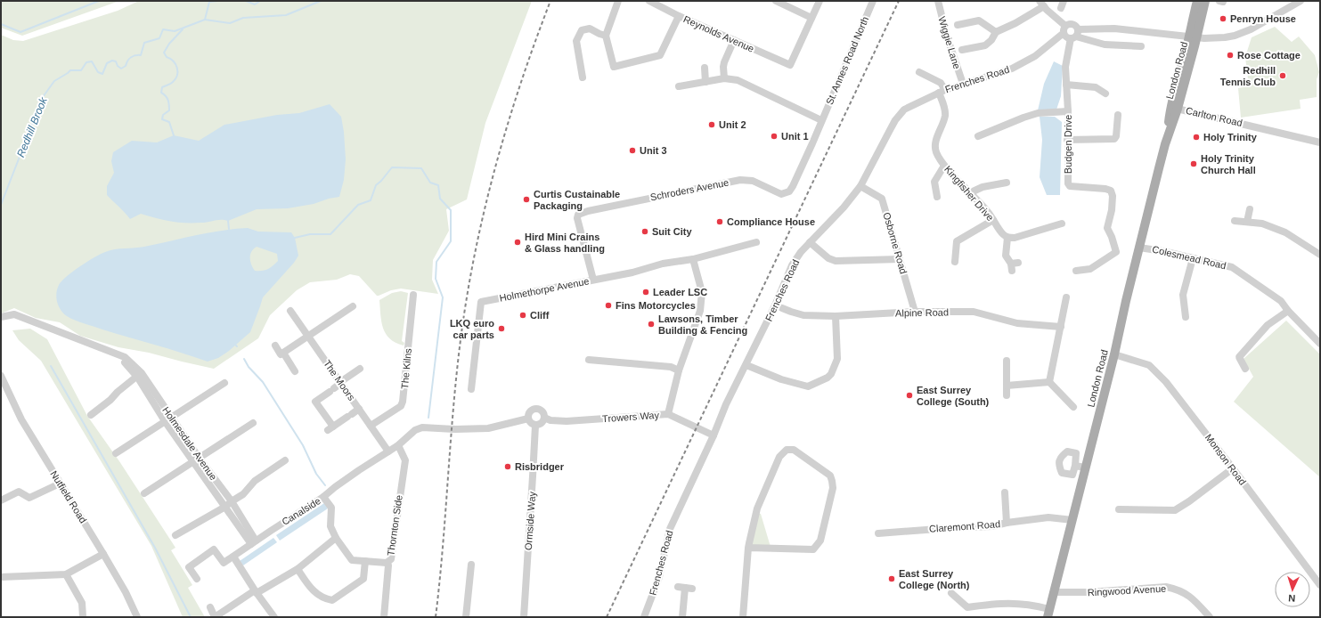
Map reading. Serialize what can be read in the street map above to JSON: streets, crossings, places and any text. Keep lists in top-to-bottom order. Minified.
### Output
{"streets":{"main road":["London Road"],"street":["Reynolds Avenue","Wiggie Lane","St. Annes Road North","Frenches Road","Carlton Road","Budgen Drive","Schroders Avenue","Kingfisher Drive","Osborne Road","Colesmead Road","Holmethorpe Avenue","Alpine Road","The Kilns","The Moors","Trowers Way","Holmesdale Avenue","Monson Road","Nutfield Road","Canalside","Ormside Way","Thornton Side","Claremont Road","Ringwood Avenue"]},"crossings":[["Wiggie Lane","Frenches Road"],["St. Annes Road North","Schroders Avenue"],["London Road","Carlton Road"],["London Road","Colesmead Road"],["London Road","Monson Road"],["London Road","Claremont Road"],["London Road","Ringwood Avenue"],["Frenches Road","Kingfisher Drive"],["Frenches Road","Osborne Road"],["Frenches Road","Trowers Way"],["Schroders Avenue","Holmethorpe Avenue"],["Osborne Road","Alpine Road"],["The Kilns","The Moors"],["The Moors","Canalside"],["Trowers Way","Canalside"],["Trowers Way","Ormside Way"],["Holmesdale Avenue","Canalside"],["Canalside","Thornton Side"]],"water":["Redhill Brook"],"places":["Penryn House","Rose Cottage","Redhill Tennis Club","Unit 2","Unit 1","Holy Trinity","Unit 3","Holy Trinity Church Hall","Curtis Custainable Packaging","Compliance House","Suit City","Hird Mini Crains & Glass handling","Leader LSC","Fins Motorcycles","Cliff","Lawsons, Timber Building & Fencing","LKQ euro car parts","East Surrey College (South)","Risbridger","East Surrey College (North)"],"north":"bottom"}
